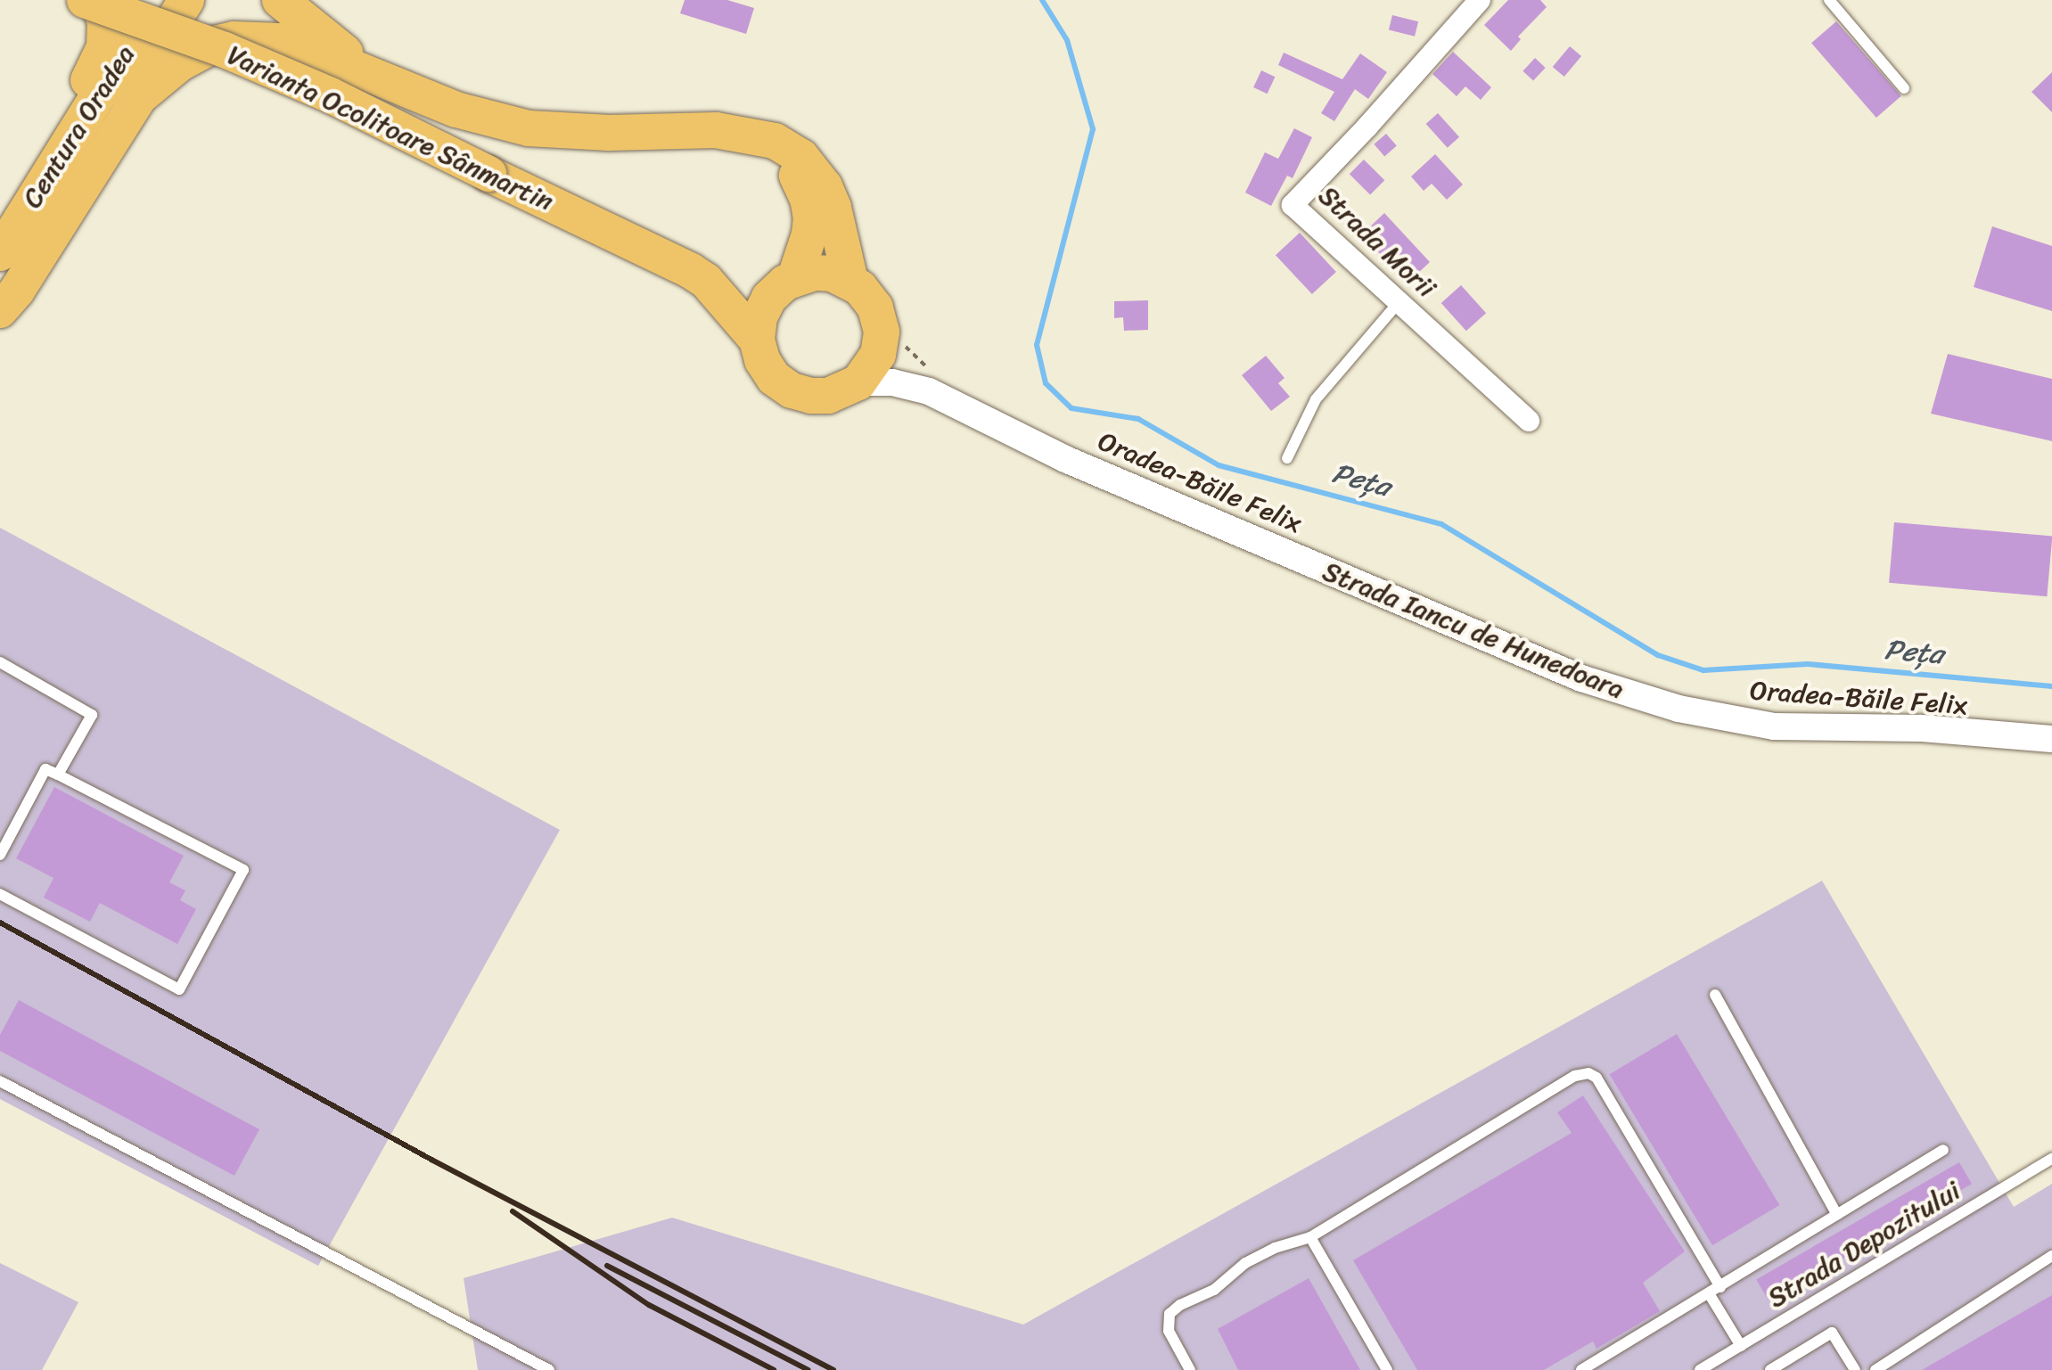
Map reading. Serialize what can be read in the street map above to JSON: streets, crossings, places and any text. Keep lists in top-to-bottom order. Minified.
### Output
{"streets":{"highway":["Centura Oradea","Varianta Ocolitoare Sânmartin"],"street":["Strada Morii","Strada Iancu de Hunedoara"],"lane":["Strada Depozitului"]},"crossings":[["Varianta Ocolitoare Sânmartin","Strada Iancu de Hunedoara"]],"water":["Peța"]}
